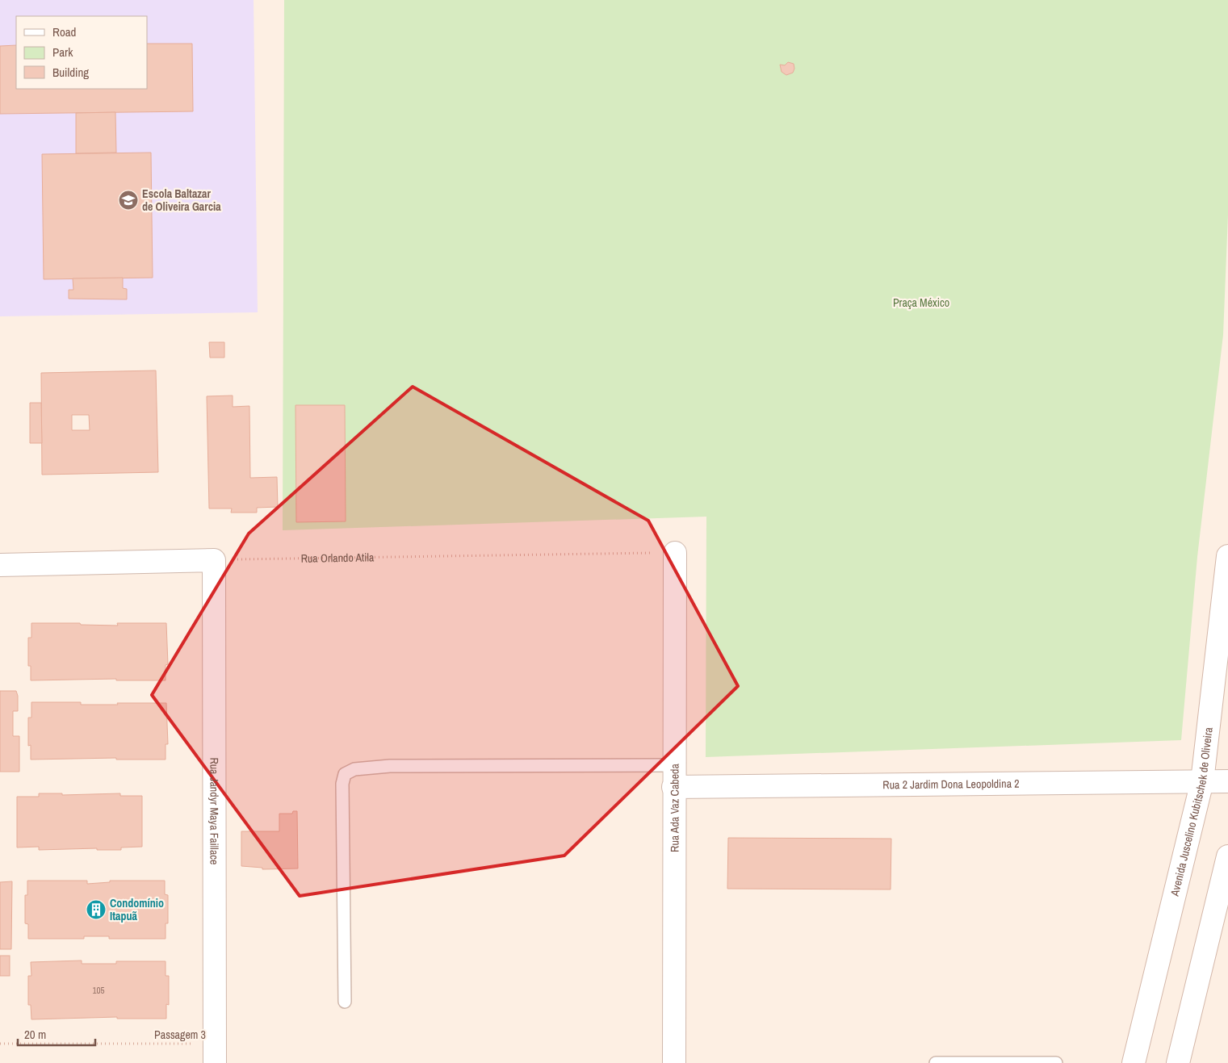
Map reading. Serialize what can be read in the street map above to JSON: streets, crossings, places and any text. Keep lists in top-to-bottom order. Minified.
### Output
{"streets":{"street":["Rua 2 Jardim Dona Leopoldina 2","Rua Ada Vaz Cabeda","Rua Jandyr Maya Faillace","Avenida Juscelino Kubitschek de Oliveira"],"path":["Rua Orlando Atila","Passagem 3"]},"crossings":[["Rua Orlando Atila","Rua Ada Vaz Cabeda"],["Rua Orlando Atila","Rua Jandyr Maya Faillace"],["Rua 2 Jardim Dona Leopoldina 2","Rua Ada Vaz Cabeda"],["Rua 2 Jardim Dona Leopoldina 2","Avenida Juscelino Kubitschek de Oliveira"],["Rua Jandyr Maya Faillace","Passagem 3"]],"parks":["Praça México"],"places":{"school or university":["Escola Baltazar de Oliveira Garcia"],"building":["Condomínio Itapuã"]},"house_numbers":["105"],"legend":["Road","Park","Building"],"scale_bar":"20 m"}
